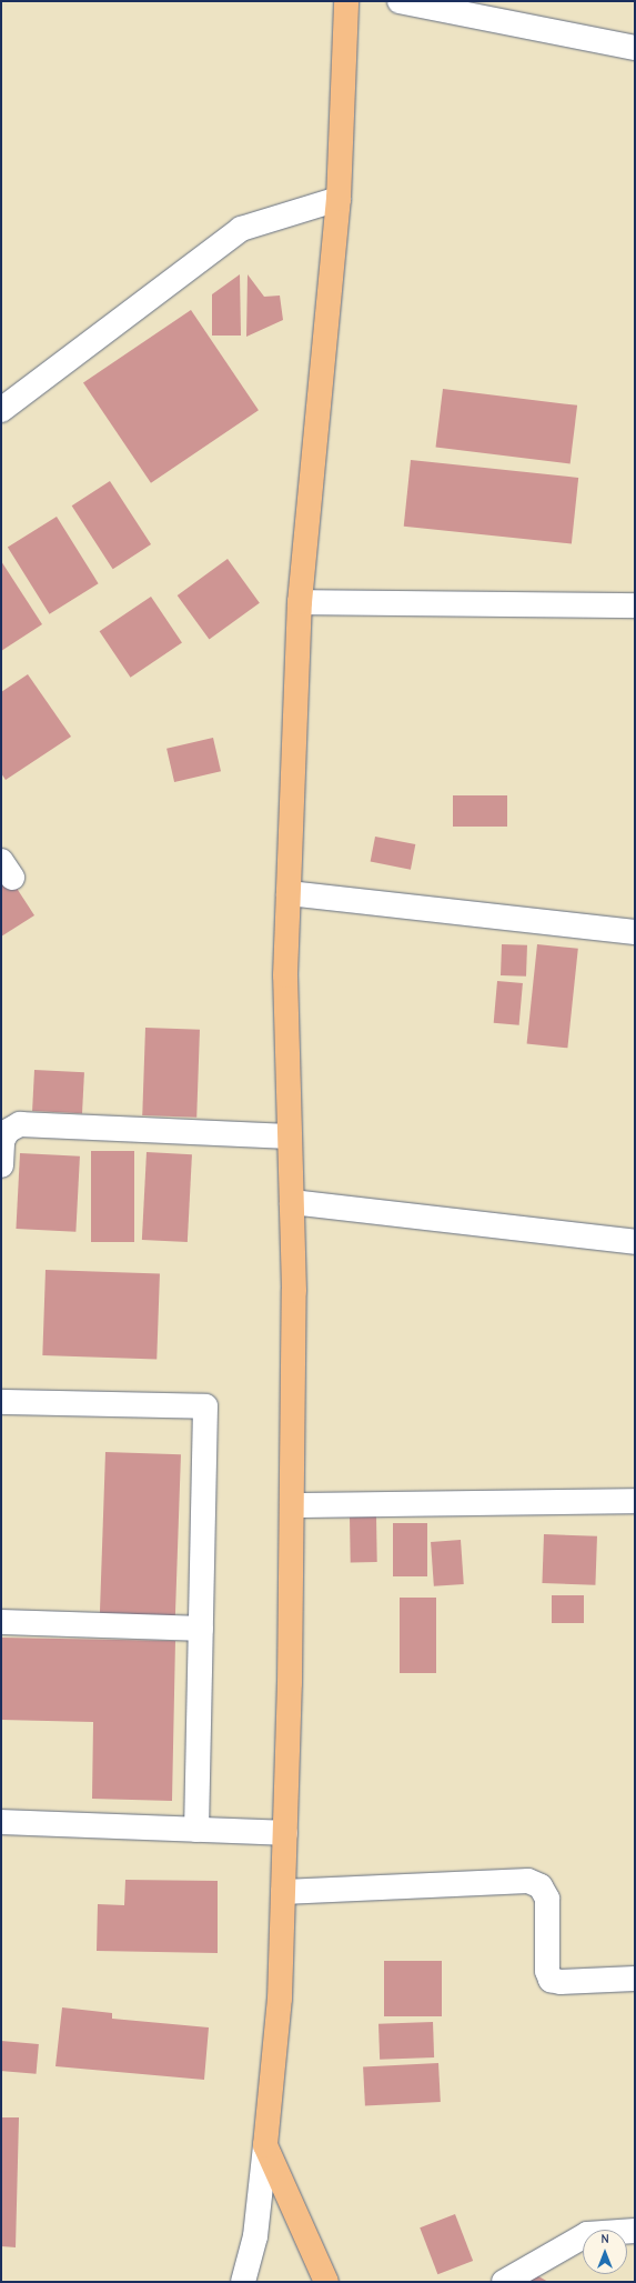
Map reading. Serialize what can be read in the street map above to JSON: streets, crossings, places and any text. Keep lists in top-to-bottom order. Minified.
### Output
{"north":"top"}
